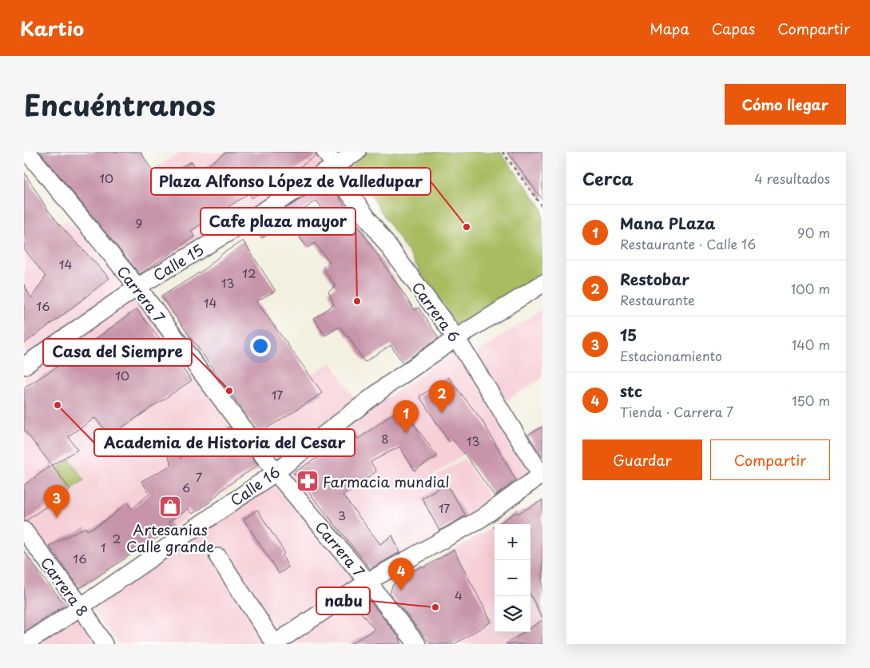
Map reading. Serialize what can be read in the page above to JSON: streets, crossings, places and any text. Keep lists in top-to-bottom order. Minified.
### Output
{"streets":{"street":["Calle 15","Carrera 7","Carrera 6","Calle 16","Carrera 8"]},"crossings":[["Calle 15","Carrera 7"],["Calle 15","Carrera 6"],["Carrera 7","Calle 16"],["Carrera 6","Calle 16"],["Calle 16","Carrera 8"]],"places":{"other":["Plaza Alfonso López de Valledupar","Cafe plaza mayor","Casa del Siempre","Academia de Historia del Cesar","nabu"],"pharmacy":["Farmacia mundial"],"shop":["Artesanias Calle grande"]},"house_numbers":["10","9","14","12","13","14","16","10","17","8","13","7","6","17","3","2","1","16","4"],"page":{"header":"Kartio","nav":["Mapa","Capas","Compartir"],"title":"Encuéntranos","buttons":["Cómo llegar",["Guardar","Compartir"]],"heading":["Cerca","4 resultados"],"list":[{"mark":"1","name":"Mana PLaza","note":"Restaurante · Calle 16","value":"90 m"},{"mark":"2","name":"Restobar","note":"Restaurante","value":"100 m"},{"mark":"3","name":"15","note":"Estacionamiento","value":"140 m"},{"mark":"4","name":"stc","note":"Tienda · Carrera 7","value":"150 m"}],"pins":["2","1","3","4"],"map_buttons":["+","−"]}}
